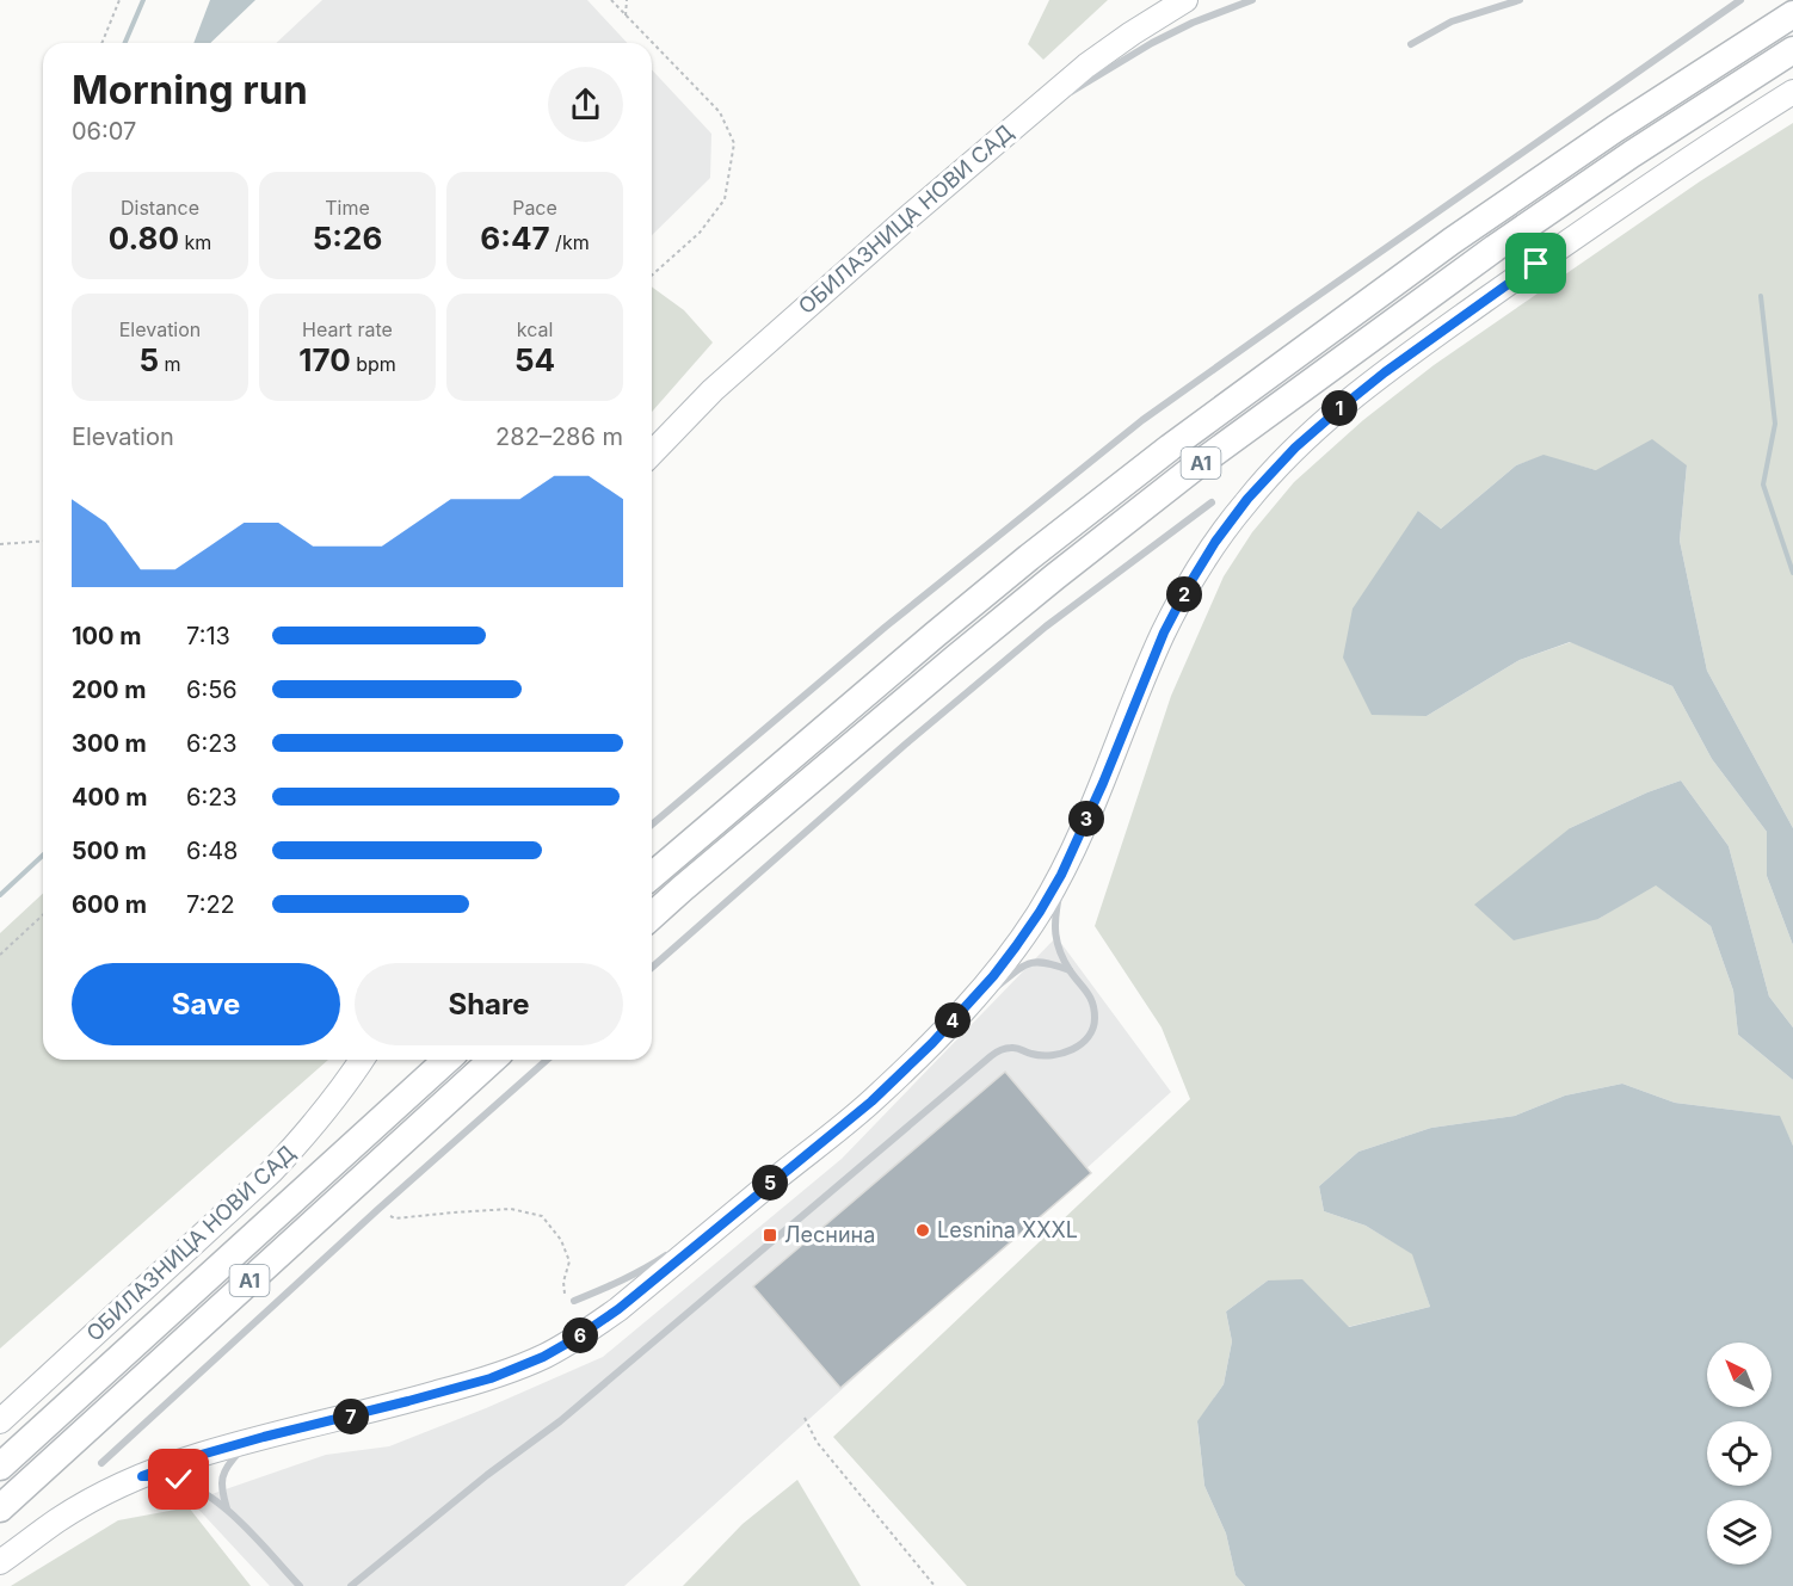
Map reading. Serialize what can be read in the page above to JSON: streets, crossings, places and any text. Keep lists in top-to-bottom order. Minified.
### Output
{"streets":{"highway":["A1"],"main road":["ОБИЛАЗНИЦА НОВИ САД"]},"places":{"other":["Lesnina XXXL"],"transit":["Леснина"]},"north":"top left","page":{"heading":["Morning run","06:07"],"stats":[["Distance","0.80 km"],["Time","5:26"],["Pace","6:47 /km"],["Elevation","5 m"],["Heart rate","170 bpm"],["kcal","54"]],"pins":["1","2","3","4","5","6","7"],"chart":["Elevation","282–286 m"],"list":[{"name":"100 m","note":"7:13"},{"name":"200 m","note":"6:56"},{"name":"300 m","note":"6:23"},{"name":"400 m","note":"6:23"},{"name":"500 m","note":"6:48"},{"name":"600 m","note":"7:22"}],"buttons":["Save","Share"]}}
